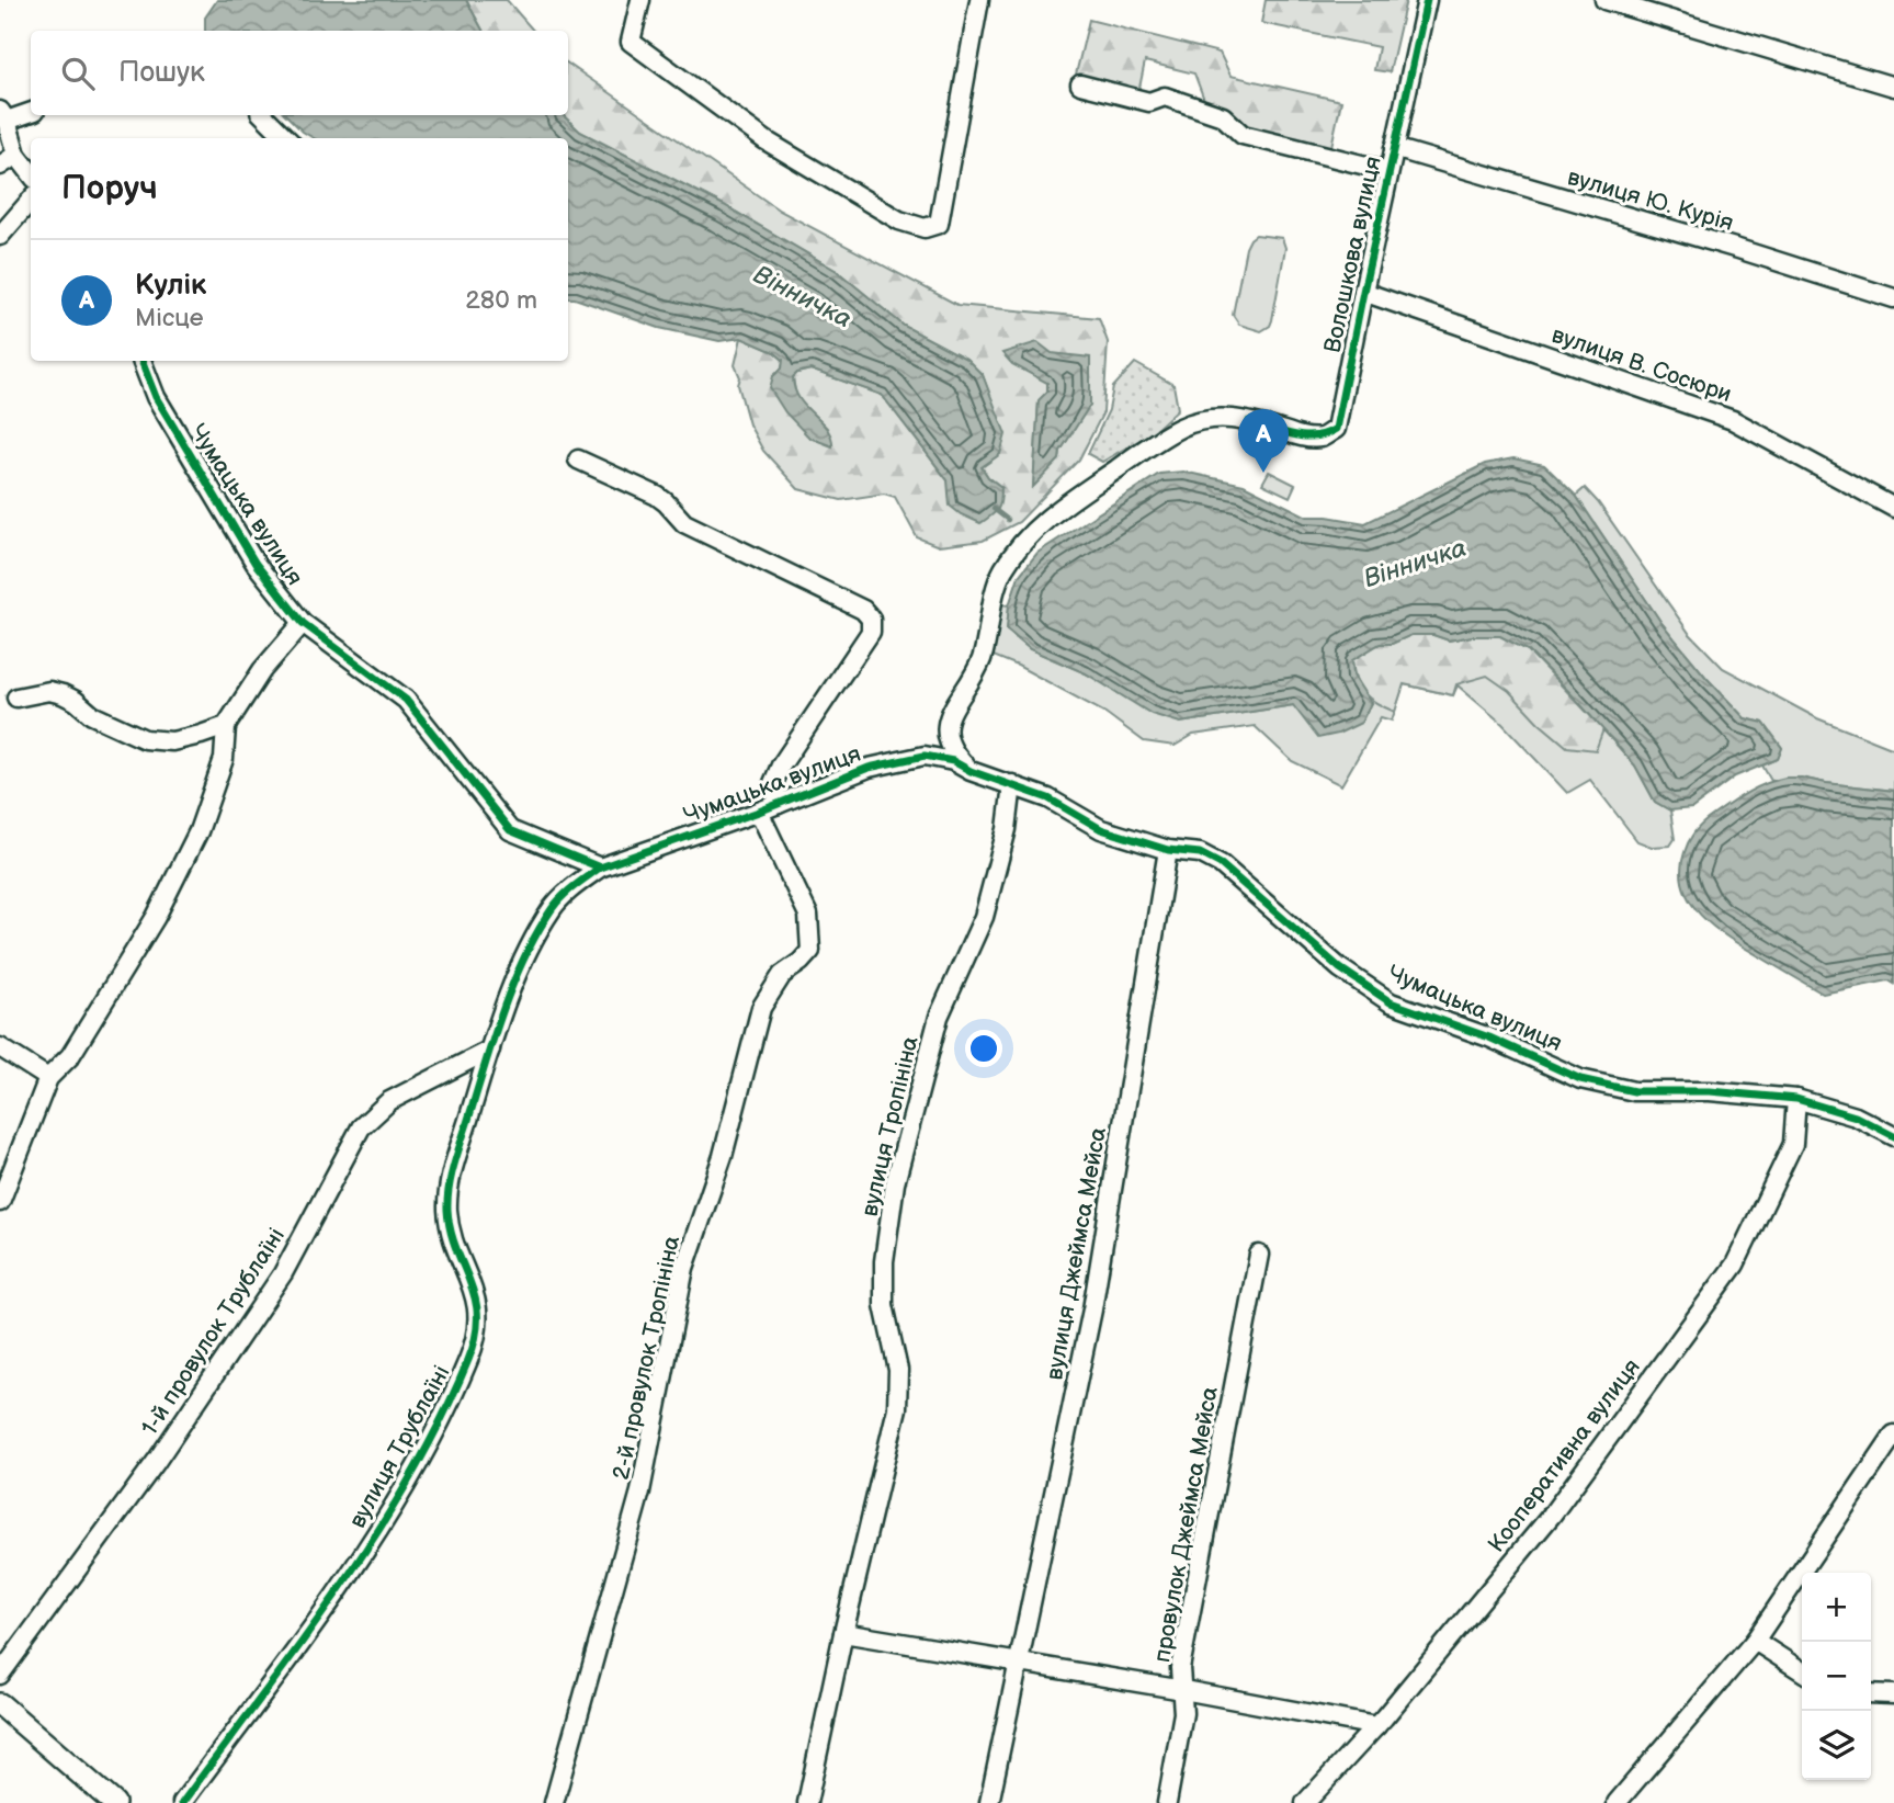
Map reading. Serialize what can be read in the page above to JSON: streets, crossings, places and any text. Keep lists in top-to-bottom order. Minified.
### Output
{"streets":{"street":["вулиця Ю. Курія","Волошкова вулиця","вулиця В. Сосюри","Чумацька вулиця","вулиця Тропініна","вулиця Джеймса Мейса","1-й провулок Трублаїні","2-й провулок Тропініна","вулиця Трублаїні","Кооперативна вулиця","провулок Джеймса Мейса"]},"crossings":[["вулиця Ю. Курія","Волошкова вулиця"],["Волошкова вулиця","вулиця В. Сосюри"],["Волошкова вулиця","Чумацька вулиця"],["Чумацька вулиця","вулиця Тропініна"],["Чумацька вулиця","вулиця Джеймса Мейса"],["Чумацька вулиця","2-й провулок Тропініна"],["Чумацька вулиця","вулиця Трублаїні"],["Чумацька вулиця","Кооперативна вулиця"],["1-й провулок Трублаїні","вулиця Трублаїні"]],"water":["Вінничка"],"page":{"search":"Пошук","heading":"Поруч","list":[{"mark":"A","name":"Кулік","note":"Місце","value":"280 m"}],"pins":"A","map_buttons":["+","−"]}}
